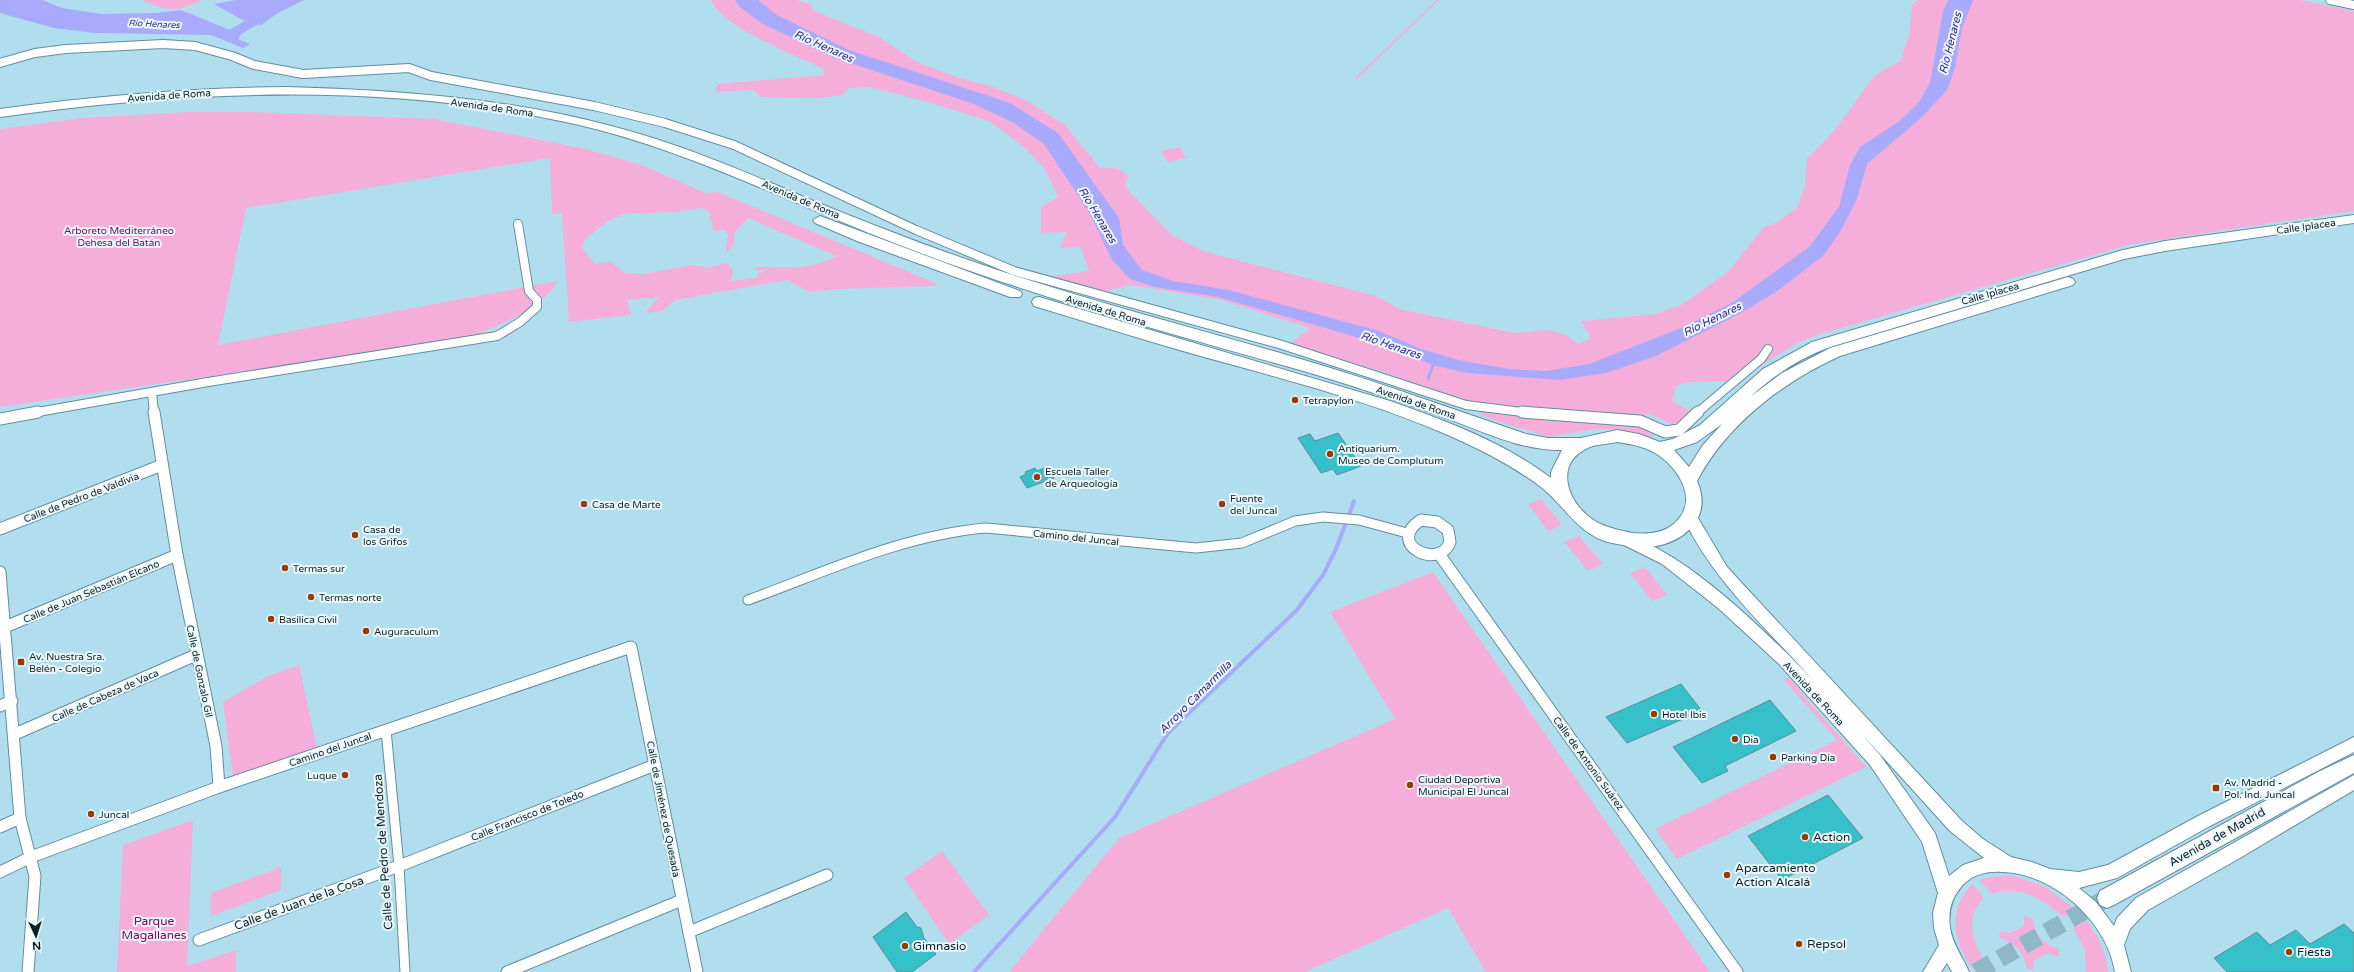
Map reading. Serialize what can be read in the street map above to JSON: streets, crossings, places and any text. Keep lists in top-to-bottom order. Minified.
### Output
{"streets":{"main road":["Avenida de Roma","Calle Iplacea","Avenida de Madrid"],"street":["Calle de Pedro de Valdivia","Camino del Juncal","Calle de Juan Sebastián Elcano","Calle de Gonzalo Gil","Calle de Cabeza de Vaca","Calle de Antonio Suárez","Calle de Jiménez de Quesada","Calle Francisco de Toledo","Calle de Pedro de Mendoza","Calle de Juan de la Cosa"]},"crossings":[["Avenida de Roma","Calle Iplacea"],["Calle de Pedro de Valdivia","Calle de Gonzalo Gil"],["Camino del Juncal","Calle de Gonzalo Gil"],["Camino del Juncal","Calle de Antonio Suárez"],["Camino del Juncal","Calle de Jiménez de Quesada"],["Camino del Juncal","Calle de Pedro de Mendoza"],["Calle de Juan Sebastián Elcano","Calle de Gonzalo Gil"],["Calle de Gonzalo Gil","Calle de Cabeza de Vaca"],["Calle de Jiménez de Quesada","Calle Francisco de Toledo"],["Calle Francisco de Toledo","Calle de Pedro de Mendoza"],["Calle Francisco de Toledo","Calle de Juan de la Cosa"],["Calle de Pedro de Mendoza","Calle de Juan de la Cosa"]],"water":["Río Henares","Arroyo Camarmilla"],"parks":["Arboreto Mediterráneo Dehesa del Batán","Parque Magallanes"],"places":{"other":["Tetrapylon","Antiquarium. Museo de Complutum","Escuela Taller de Arqueología","Casa de Marte","Fuente del Juncal","Casa de los Grifos","Termas sur","Termas norte","Basílica Civil","Auguraculum","Hotel Ibis","Dia","Parking Día","Luque","Ciudad Deportiva Municipal El Juncal","Juncal","Action","Aparcamiento Action Alcalá","Repsol","Gimnasio","Fiesta"],"transit":["Av. Nuestra Sra. Belén - Colegio","Av. Madrid - Pol. Ind. Juncal"]},"north":"bottom"}
